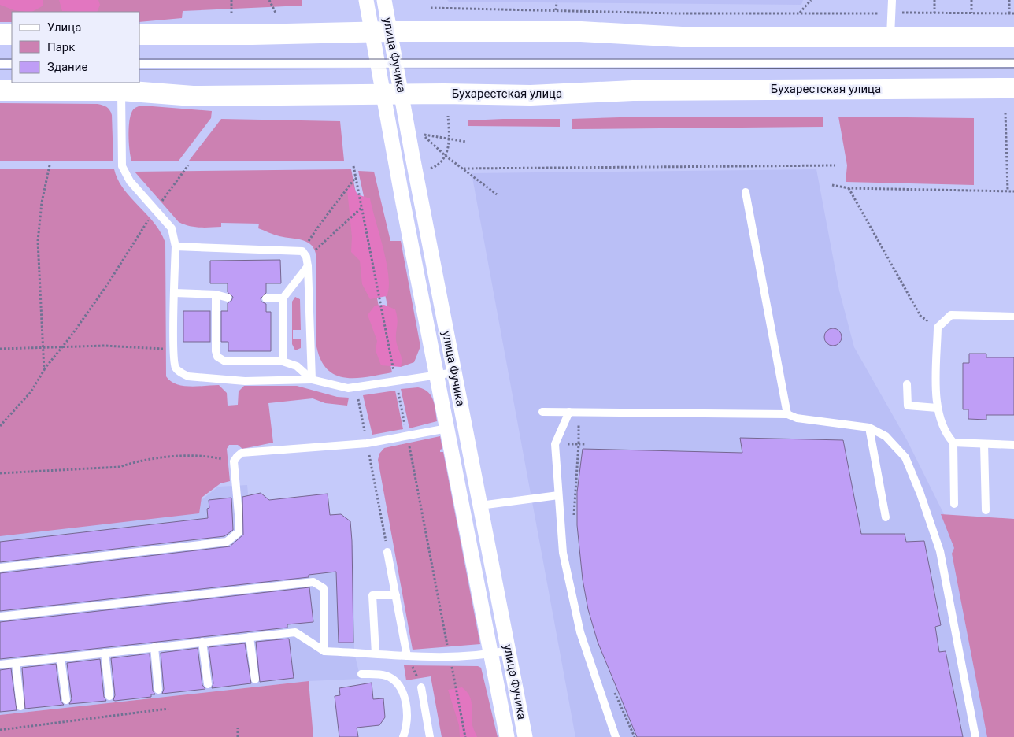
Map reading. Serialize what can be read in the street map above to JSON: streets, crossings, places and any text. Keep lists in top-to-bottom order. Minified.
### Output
{"streets":{"main road":["Бухарестская улица"],"street":["улица Фучика"]},"crossings":[["улица Фучика","Бухарестская улица"]],"legend":["Улица","Парк","Здание"]}
